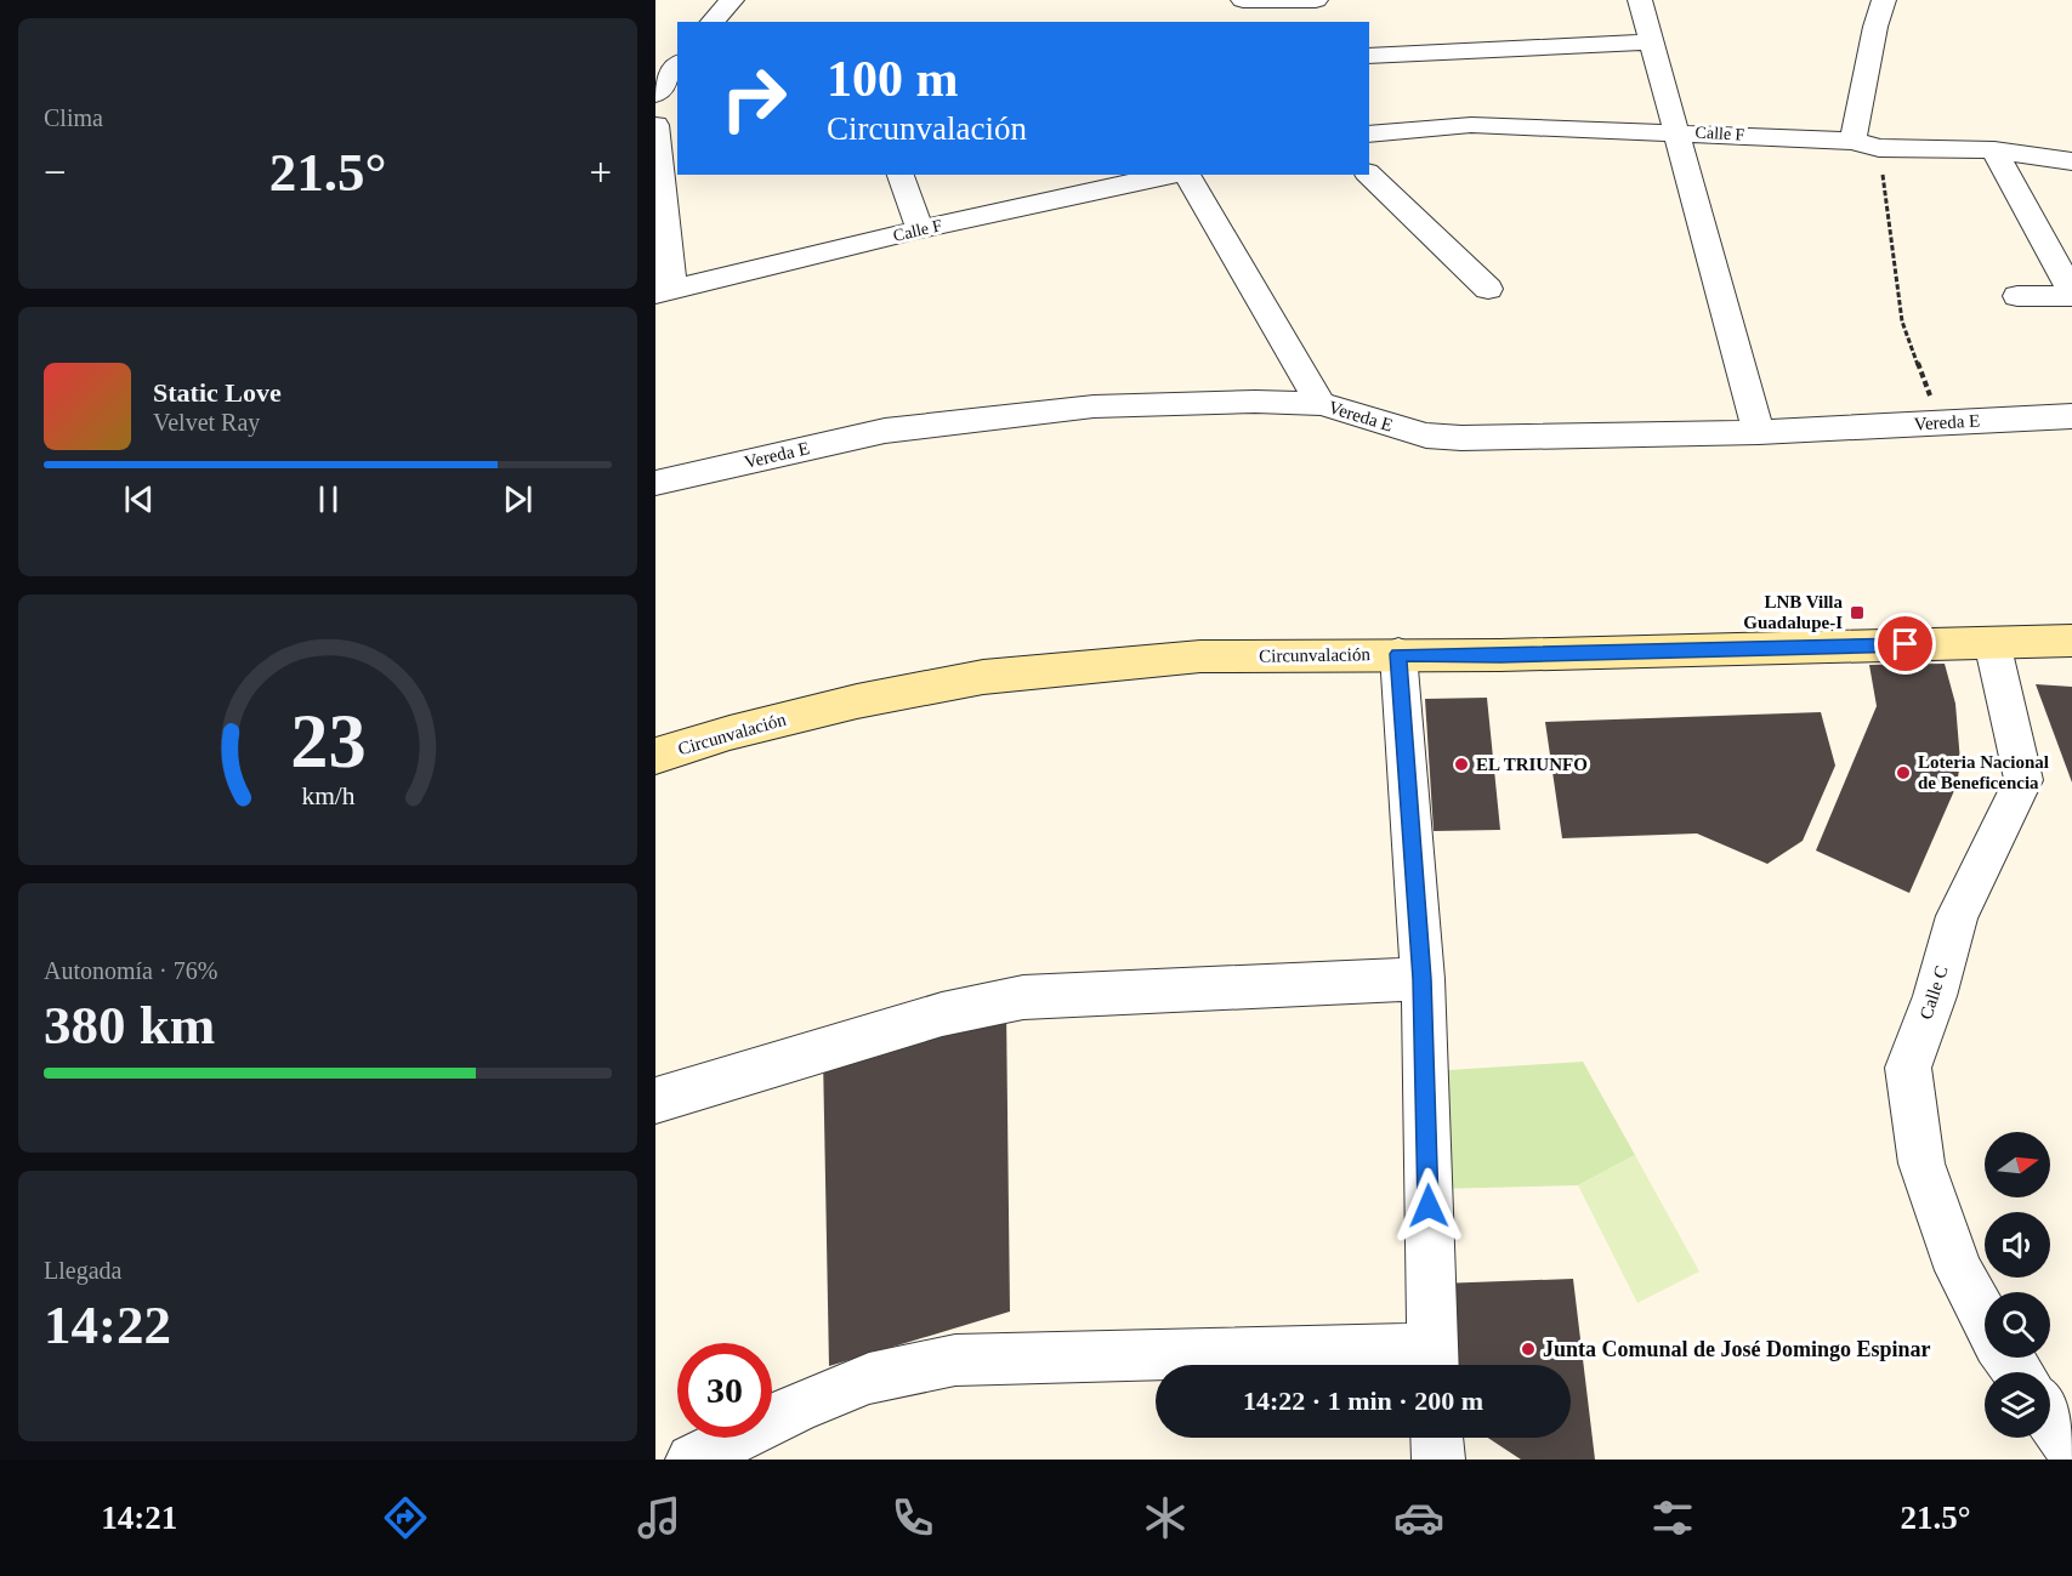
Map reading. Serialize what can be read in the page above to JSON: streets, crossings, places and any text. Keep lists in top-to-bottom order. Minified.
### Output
{"streets":{"main road":["Circunvalación"],"street":["Calle F","Vereda E","Calle C"]},"crossings":[["Circunvalación","Calle C"]],"places":{"transit":["LNB Villa Guadalupe-I"],"other":["EL TRIUNFO","Loteria Nacional de Beneficencia","Junta Comunal de José Domingo Espinar"]},"north":"right","page":{"tile":["Clima",["Autonomía · 76%","380 km"],["Llegada","14:22"]],"turn":["100 m","Circunvalación"],"heat":["−","21.5°","+"],"song":["Static Love","Velvet Ray"],"limit":"30","trip":"14:22 · 1 min · 200 m","tabs":["14:21","21.5°"],"gauge":["23","km/h"]}}
